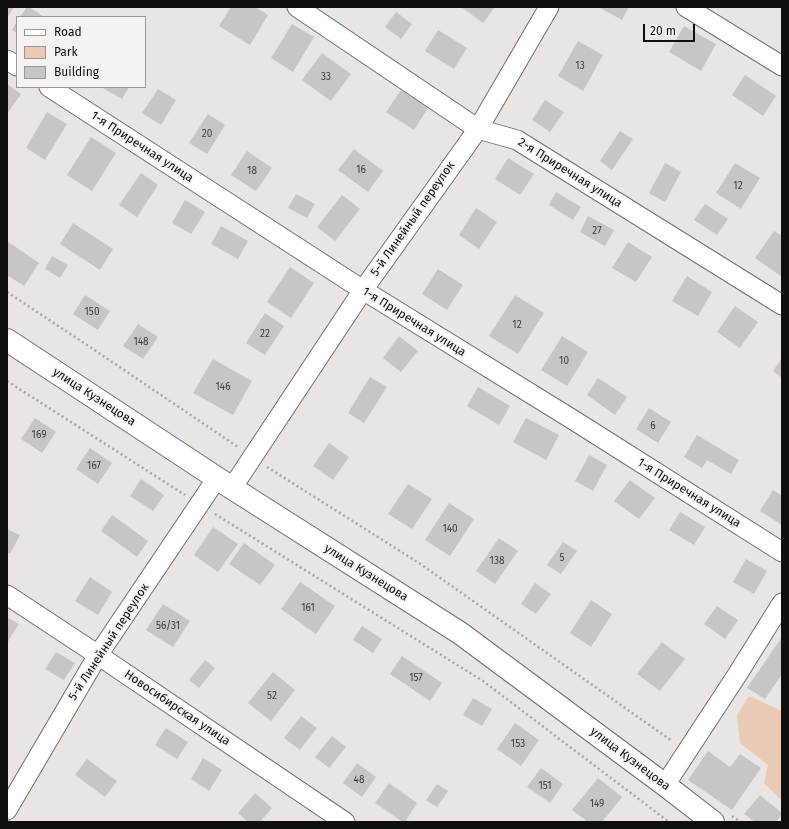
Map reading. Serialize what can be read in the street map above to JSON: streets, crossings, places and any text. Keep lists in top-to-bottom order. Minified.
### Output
{"streets":{"main road":["улица Кузнецова"],"street":["1-я Приречная улица","2-я Приречная улица","5-й Линейный переулок","Новосибирская улица"]},"crossings":[["1-я Приречная улица","5-й Линейный переулок"],["2-я Приречная улица","5-й Линейный переулок"],["5-й Линейный переулок","улица Кузнецова"],["5-й Линейный переулок","Новосибирская улица"]],"house_numbers":["13","33","20","16","18","12","27","150","12","22","148","10","146","6","169","167","140","5","138","161","56/31","157","52","153","48","151","149"],"legend":["Road","Park","Building"],"scale_bar":"20 m"}
